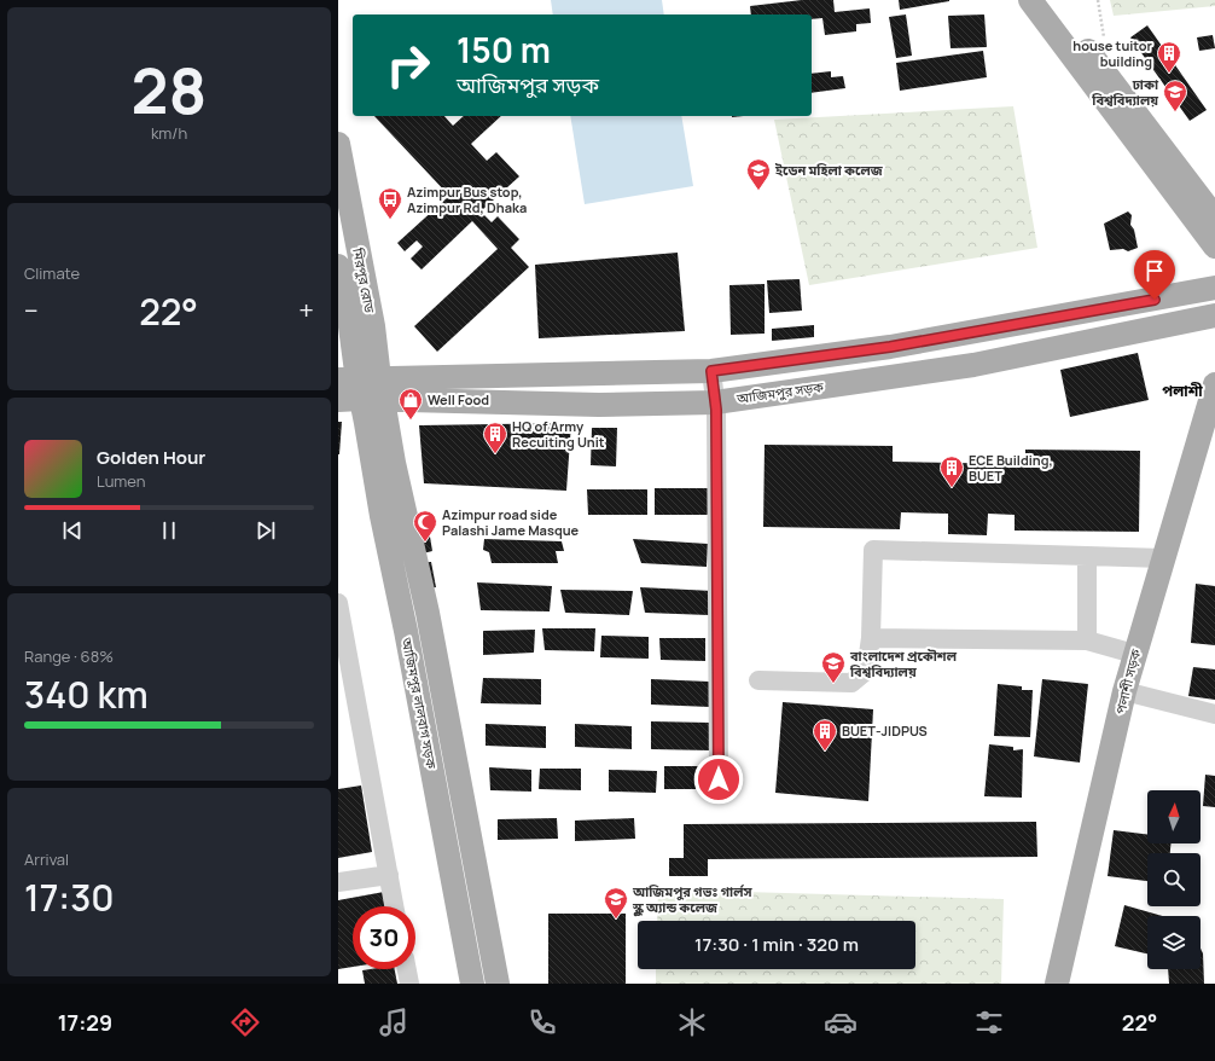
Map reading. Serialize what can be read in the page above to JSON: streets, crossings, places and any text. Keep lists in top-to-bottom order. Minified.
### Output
{"streets":{"main road":["মিরপুর রোড","আজিমপুর সড়ক","পলাশী সড়ক","আজিমপুর লালবাগ সড়ক"]},"crossings":[["মিরপুর রোড","আজিমপুর সড়ক"],["মিরপুর রোড","আজিমপুর লালবাগ সড়ক"],["আজিমপুর সড়ক","আজিমপুর লালবাগ সড়ক"]],"districts":["পলাশী"],"places":{"building":["house tuitor building","HQ of Army Recuiting Unit","ECE Building, BUET","BUET-JIDPUS"],"school or university":["ঢাকা বিশ্ববিদ্যালয়","ইডেন মহিলা কলেজ","বাংলাদেশ প্রকৌশল বিশ্ববিদ্যালয়","আজিমপুর গভঃ গার্লস স্কুল অ্যান্ড কলেজ"],"bus stop":["Azimpur Bus stop, Azimpur Rd, Dhaka"],"shop":["Well Food"],"mosque":["Azimpur road side Palashi Jame Masque"]},"north":"top","page":{"tile":[["28","km/h"],"Climate",["Range · 68%","340 km"],["Arrival","17:30"]],"turn":["150 m","আজিমপুর সড়ক"],"heat":["−","22°","+"],"song":["Golden Hour","Lumen"],"limit":"30","trip":"17:30 · 1 min · 320 m","tabs":["17:29","22°"]}}
